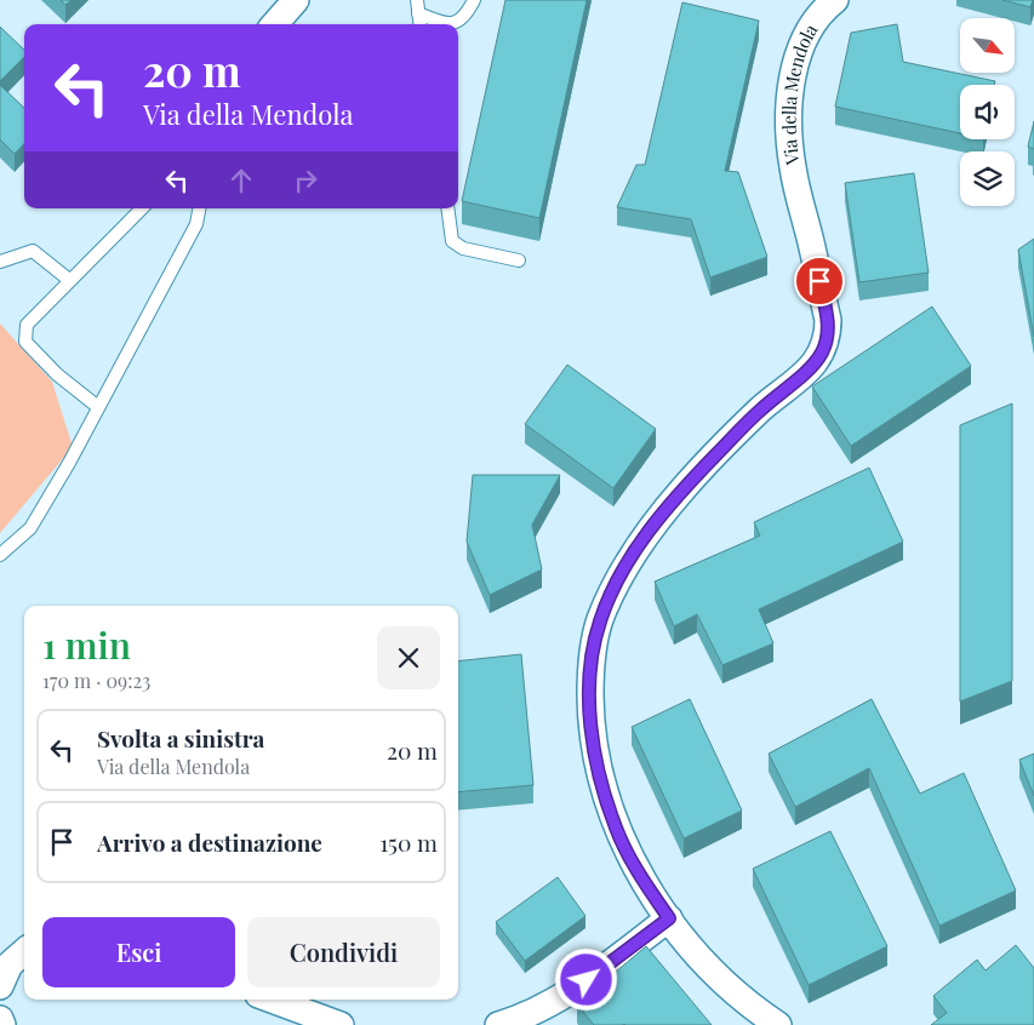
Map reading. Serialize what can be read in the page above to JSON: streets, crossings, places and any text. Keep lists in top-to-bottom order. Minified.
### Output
{"streets":{"street":["Via della Mendola"]},"north":"bottom right","page":{"turn":["20 m","Via della Mendola"],"heading":["1 min","170 m · 09:23"],"list":[{"name":"Svolta a sinistra","note":"Via della Mendola","value":"20 m"},{"name":"Arrivo a destinazione","value":"150 m"}],"buttons":["Esci","Condividi"]}}
